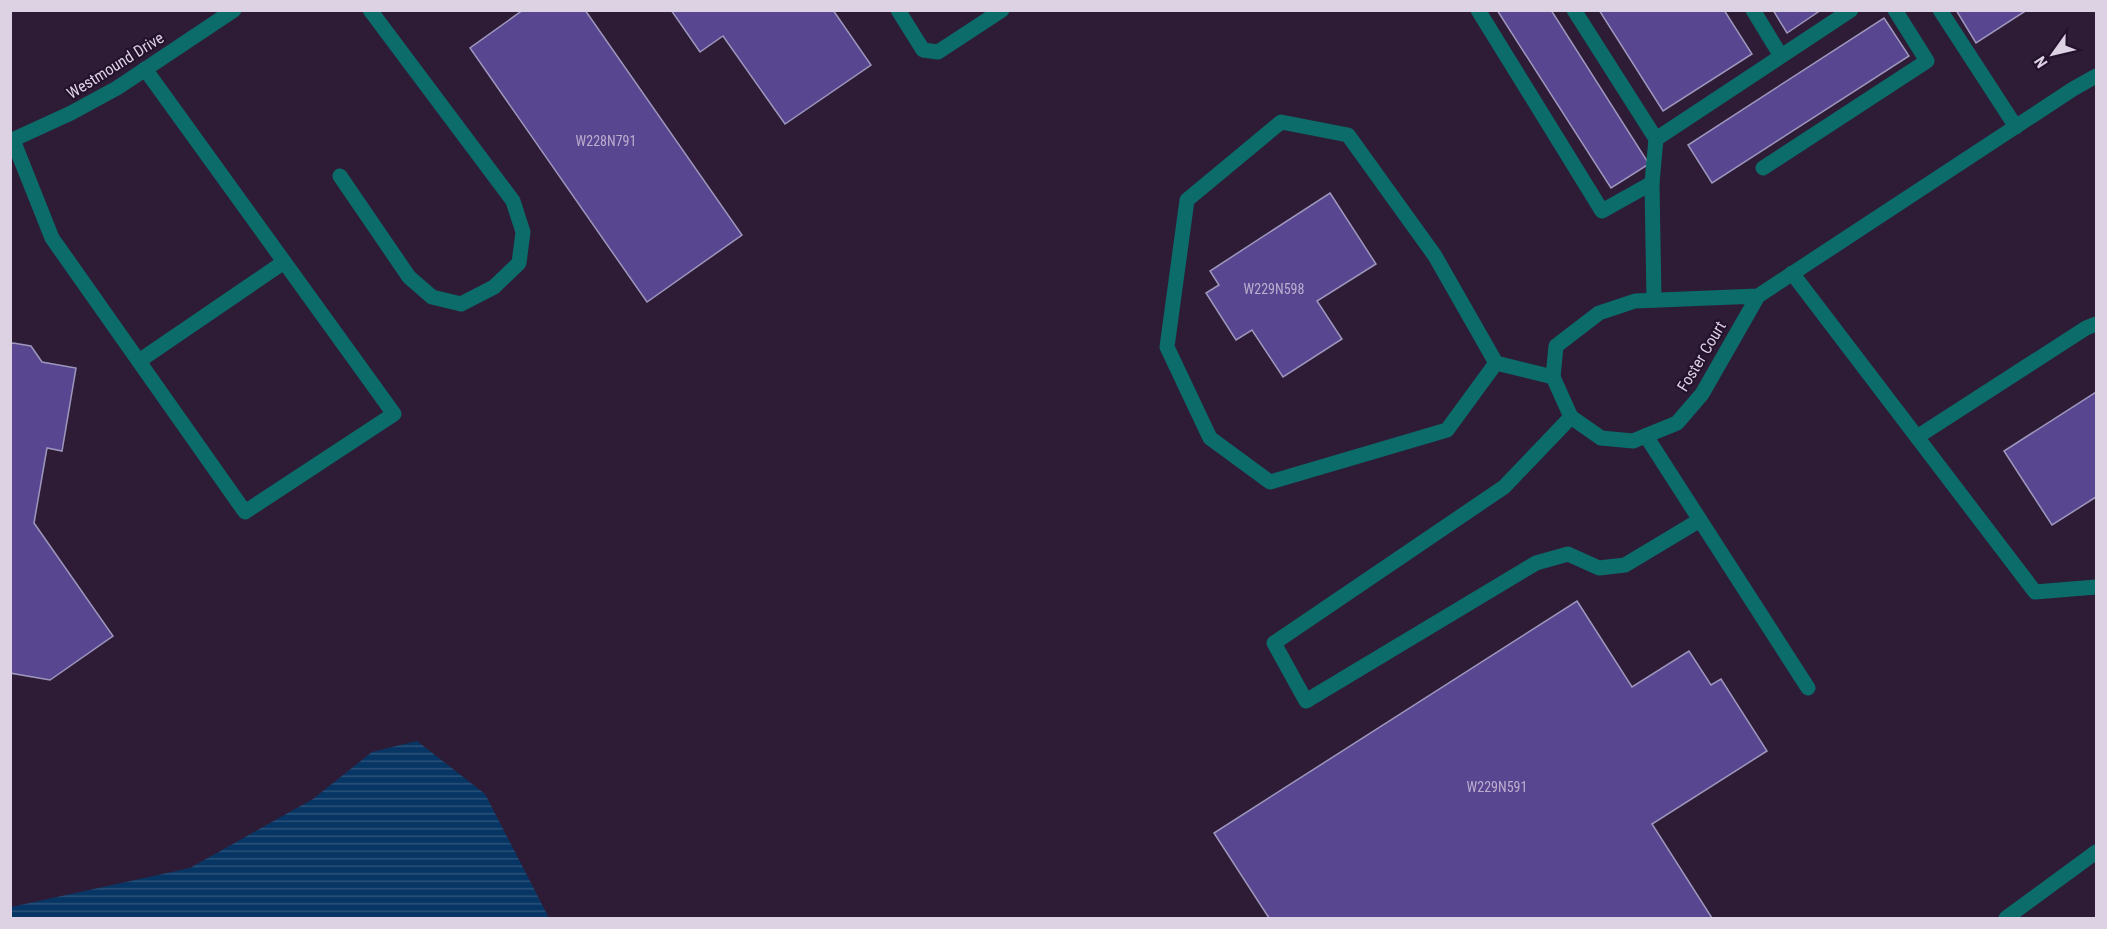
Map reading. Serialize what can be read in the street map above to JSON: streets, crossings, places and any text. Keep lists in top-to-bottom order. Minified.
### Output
{"streets":{"street":["Westmound Drive","Foster Court"]},"house_numbers":["W228N791","W229N598","W229N591"],"north":"bottom left"}
